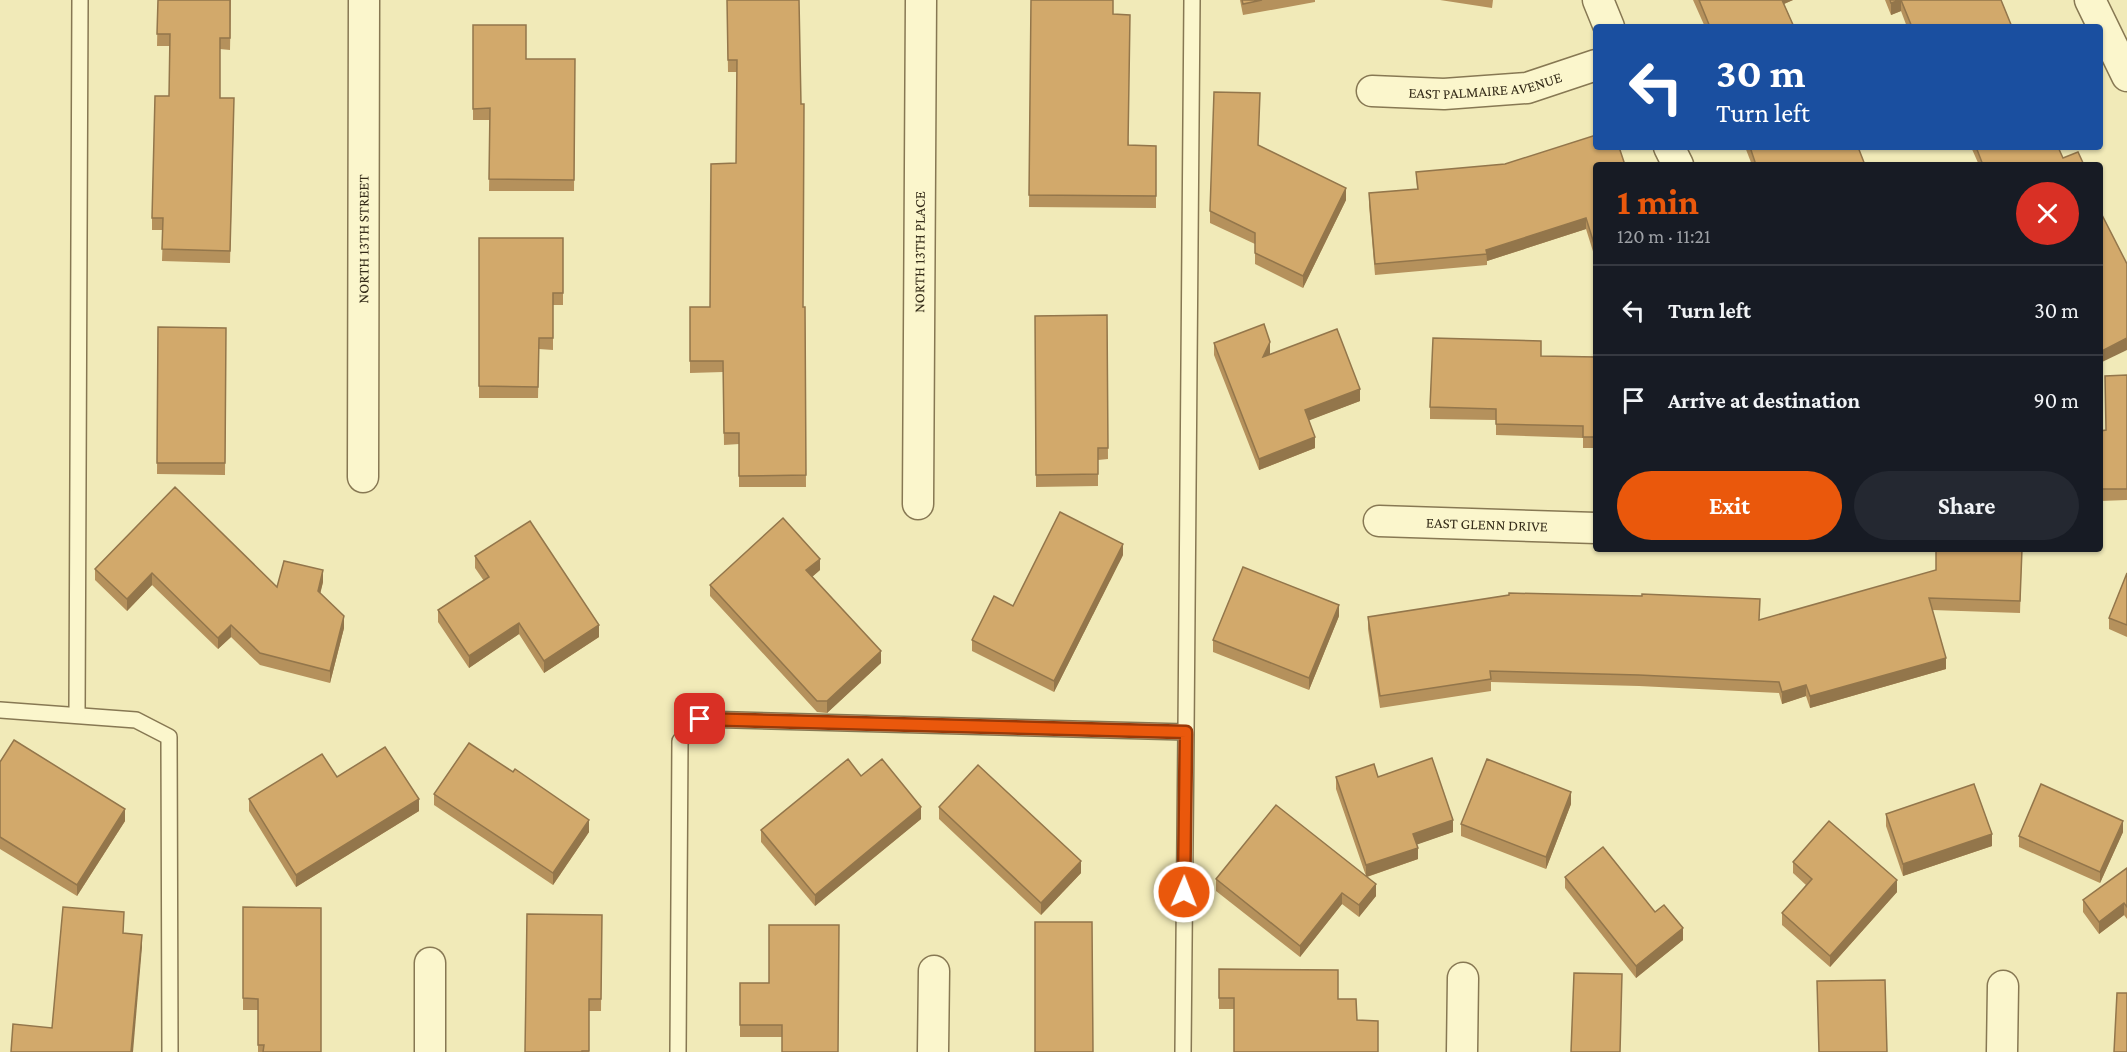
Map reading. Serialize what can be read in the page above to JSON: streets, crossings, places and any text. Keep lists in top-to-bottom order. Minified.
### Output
{"streets":{"street":["EAST PALMAIRE AVENUE","NORTH 13TH STREET","NORTH 13TH PLACE","EAST GLENN DRIVE"]},"page":{"turn":["30 m","Turn left"],"heading":["1 min","120 m · 11:21"],"list":[{"name":"Turn left","value":"30 m"},{"name":"Arrive at destination","value":"90 m"}],"buttons":["Exit","Share"]}}
